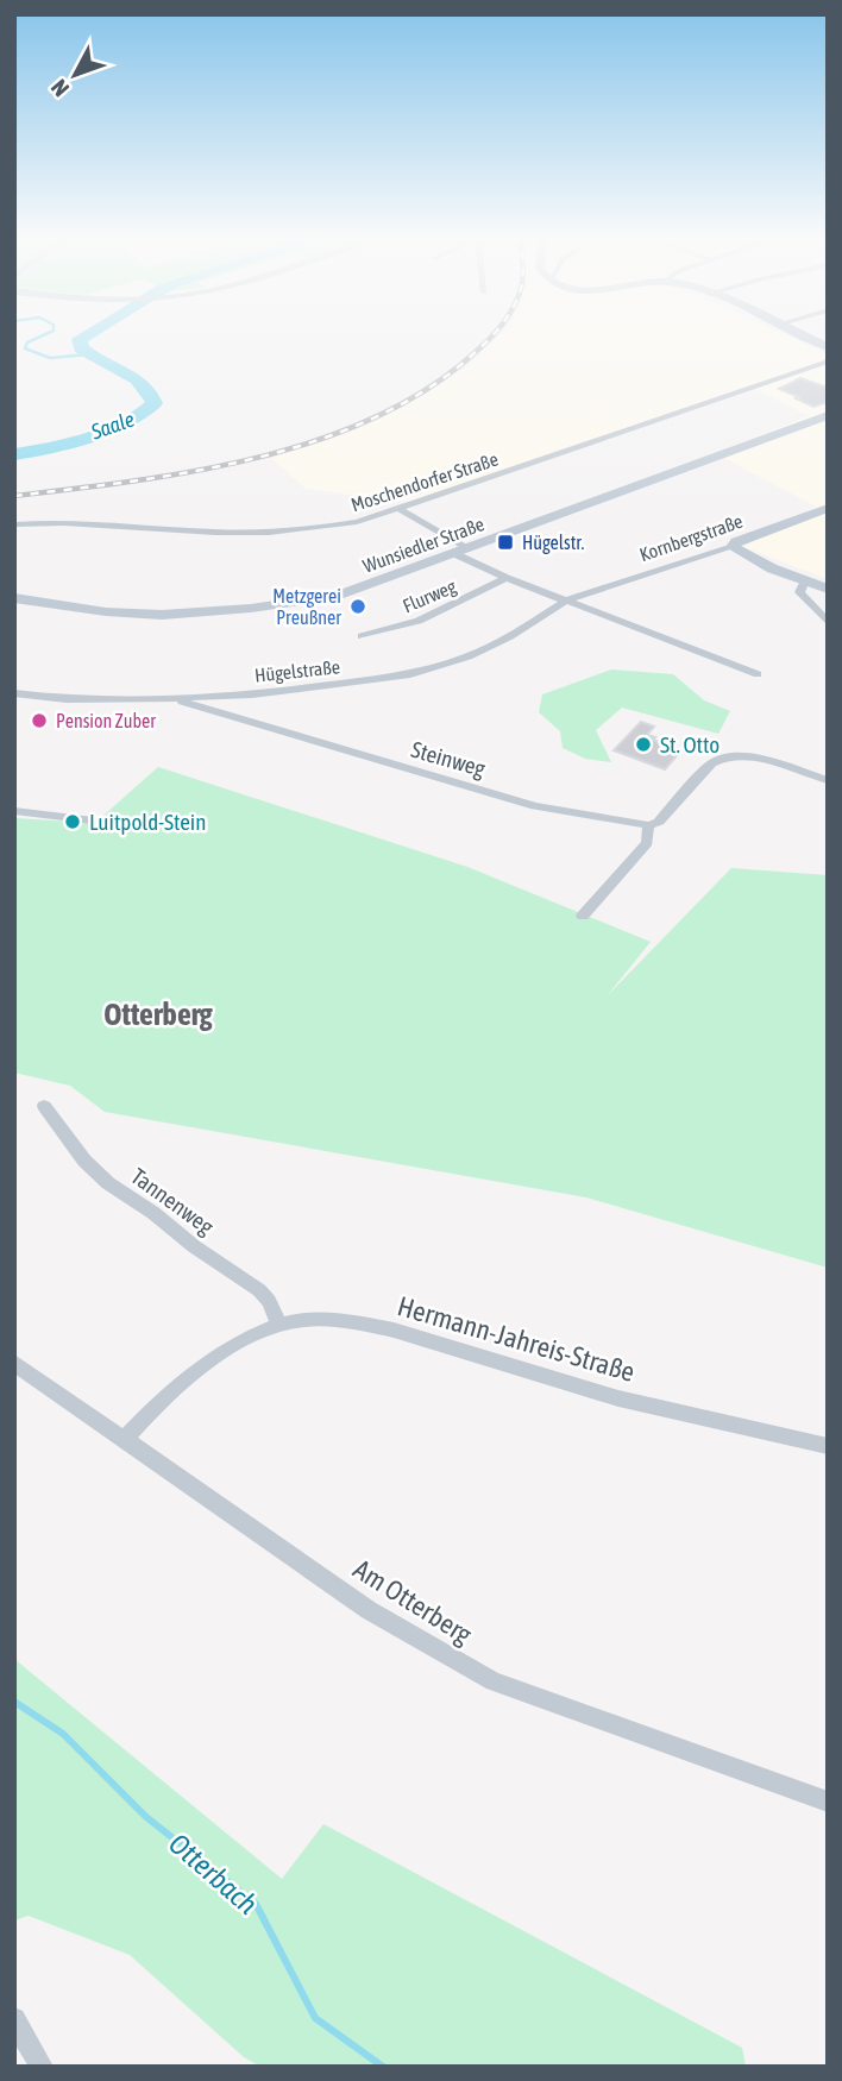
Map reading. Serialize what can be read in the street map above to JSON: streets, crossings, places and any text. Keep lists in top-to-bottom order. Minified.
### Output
{"streets":{"street":["Moschendorfer Straße","Kornbergstraße","Wunsiedler Straße","Flurweg","Hügelstraße","Steinweg","Tannenweg","Hermann-Jahreis-Straße","Am Otterberg"]},"crossings":[["Kornbergstraße","Hügelstraße"],["Hügelstraße","Steinweg"],["Tannenweg","Hermann-Jahreis-Straße"],["Hermann-Jahreis-Straße","Am Otterberg"]],"districts":["Otterberg"],"water":["Saale","Otterbach"],"places":{"transit":["Hügelstr."],"other":["Metzgerei Preußner","Pension Zuber","St. Otto","Luitpold-Stein"]},"north":"bottom left"}
